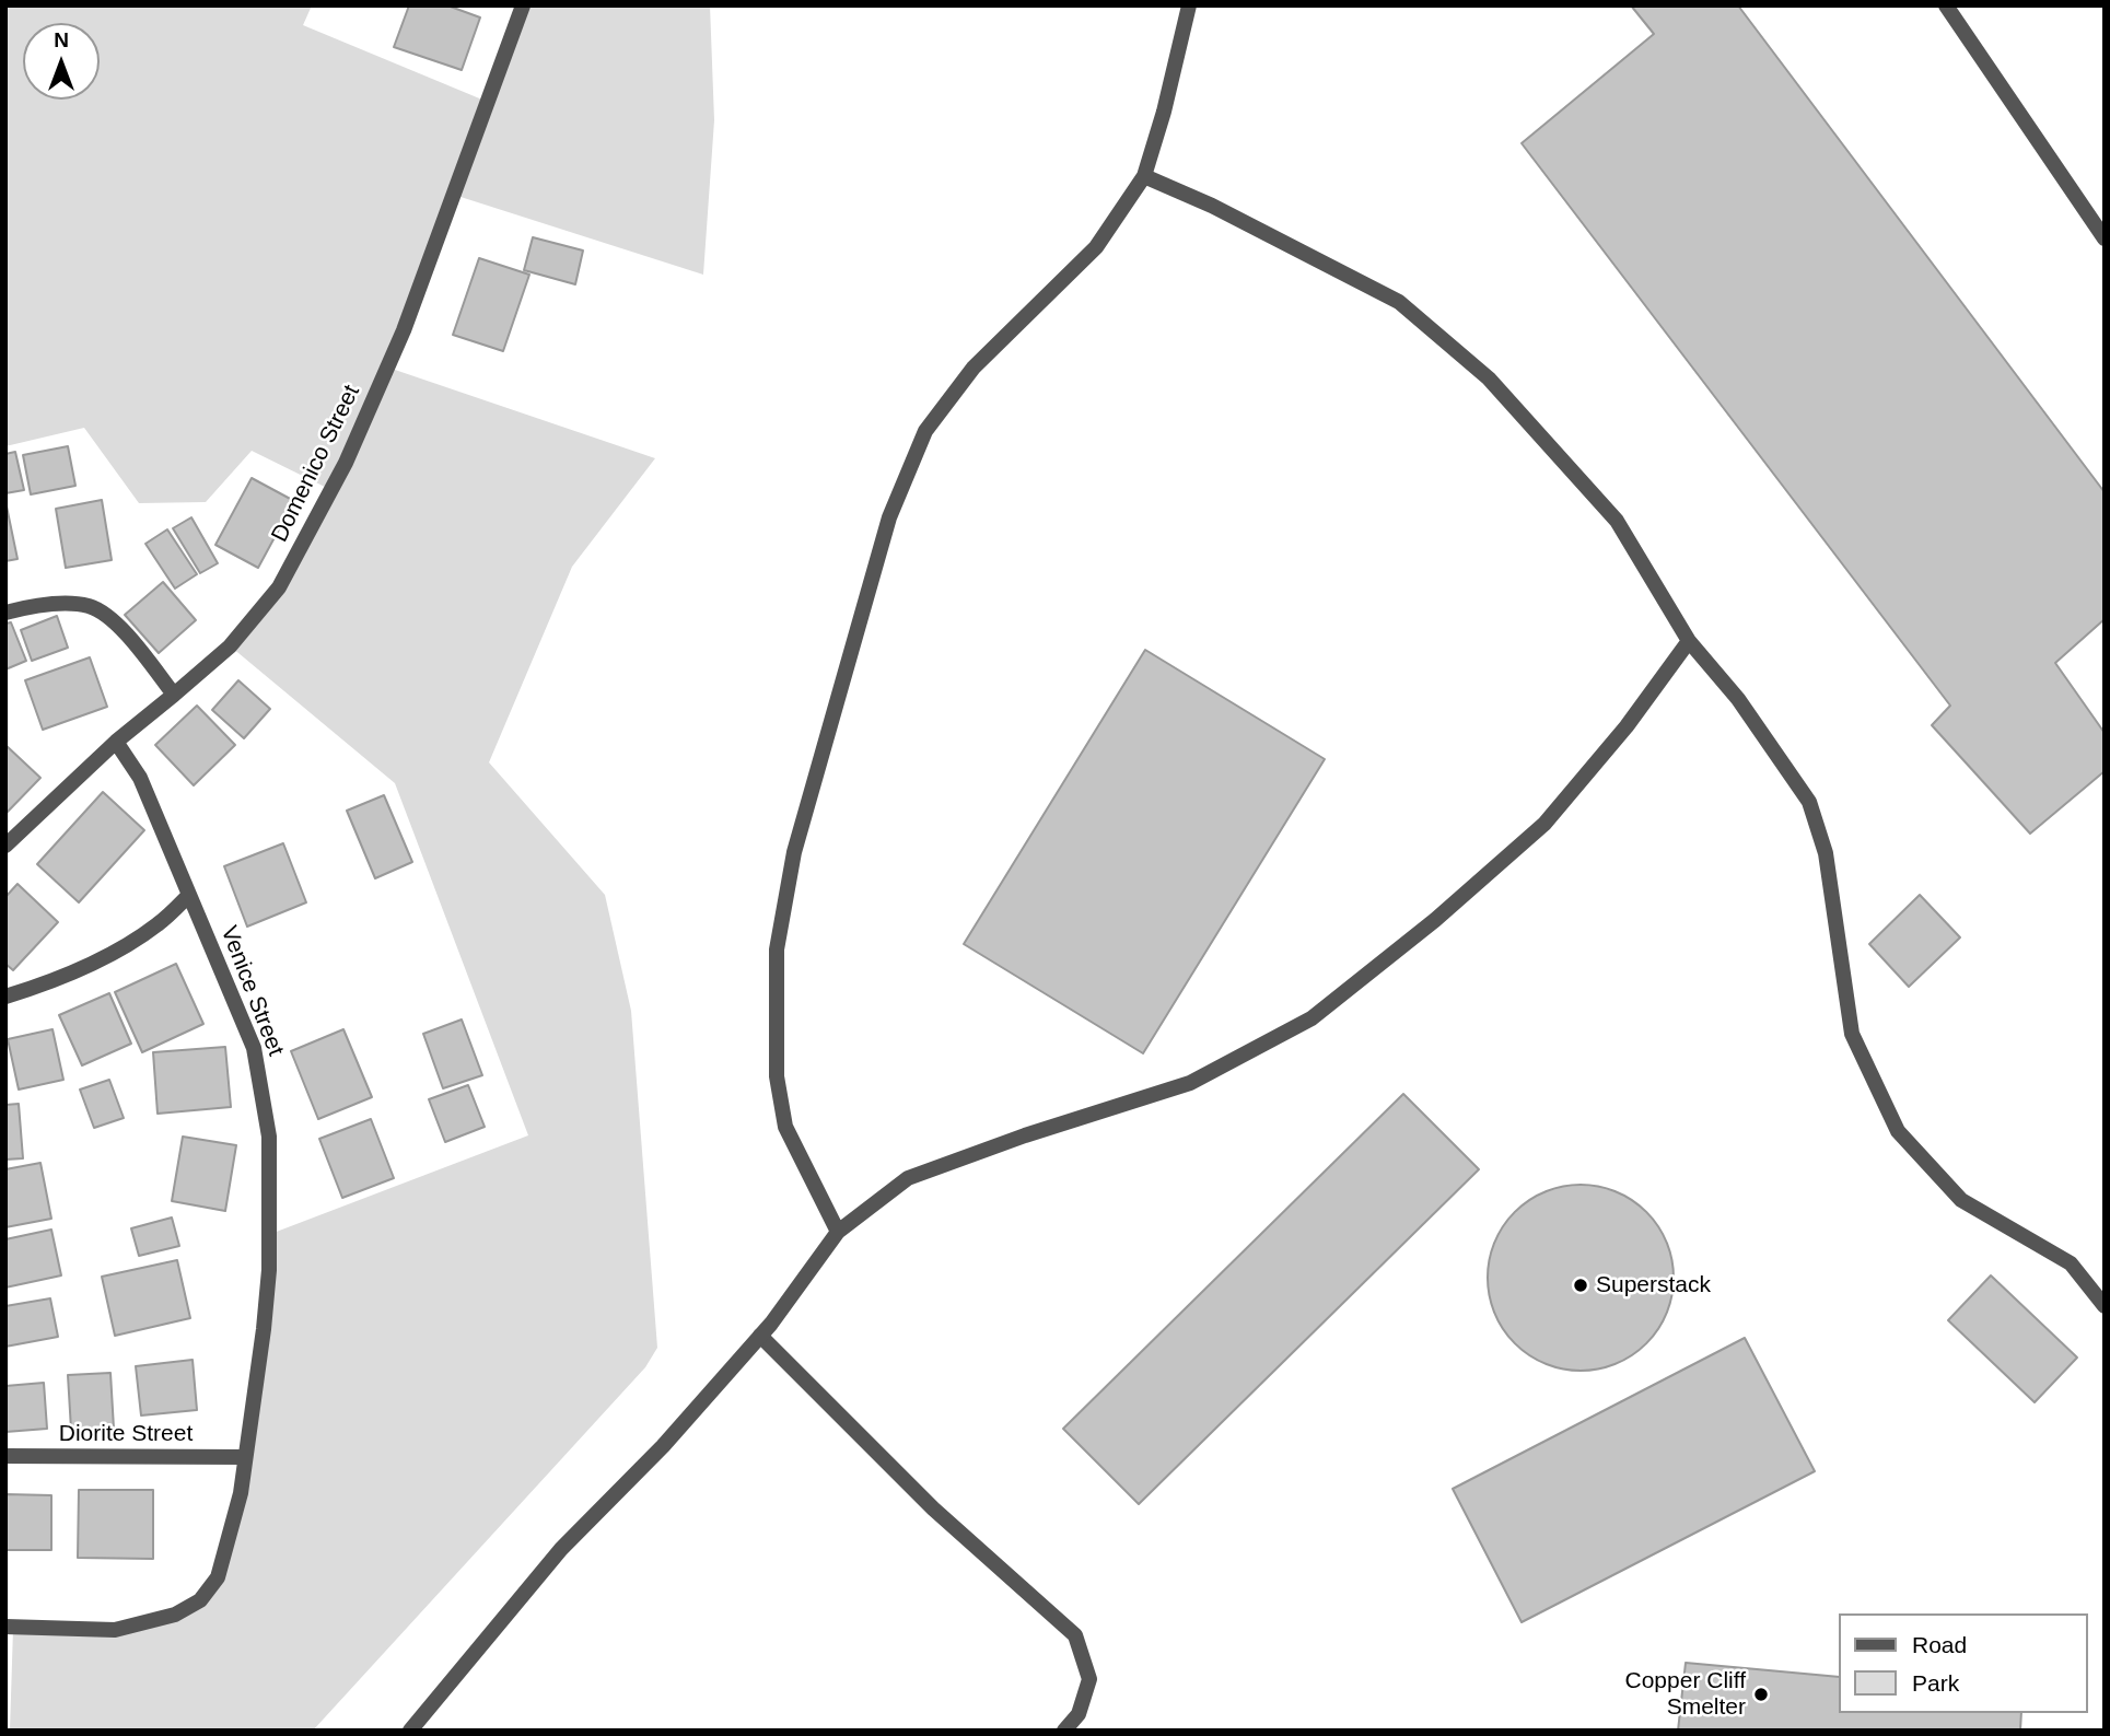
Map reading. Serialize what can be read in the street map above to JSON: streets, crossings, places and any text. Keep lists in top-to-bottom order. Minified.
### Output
{"streets":{"street":["Domenico Street","Venice Street","Diorite Street"]},"crossings":[["Domenico Street","Venice Street"],["Venice Street","Diorite Street"]],"places":["Superstack","Copper Cliff Smelter"],"legend":["Road","Park"],"north":"top"}
